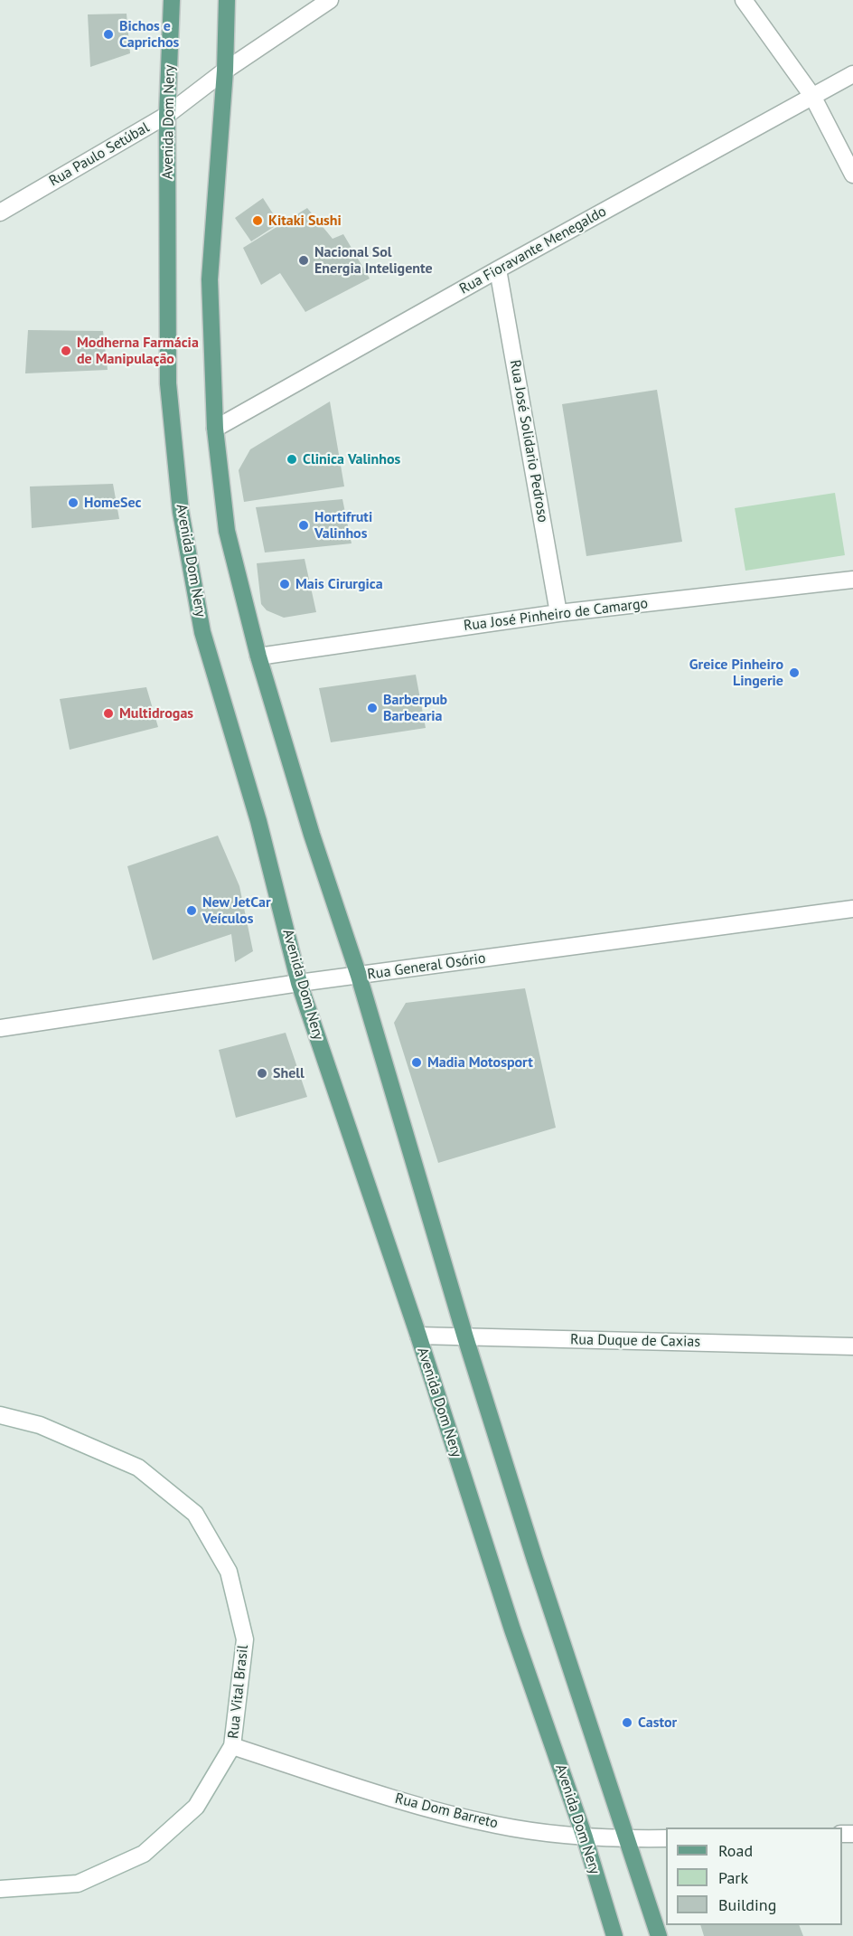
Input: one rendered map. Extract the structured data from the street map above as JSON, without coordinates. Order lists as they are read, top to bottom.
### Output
{
  "streets": {
    "main road": ["Avenida Dom Nery"],
    "street": [
      "Rua Paulo Setúbal",
      "Rua Fioravante Menegaldo",
      "Rua José Solidario Pedroso",
      "Rua José Pinheiro de Camargo",
      "Rua General Osório",
      "Rua Duque de Caxias",
      "Rua Vital Brasil",
      "Rua Dom Barreto"
    ]
  },
  "crossings": [
    ["Avenida Dom Nery", "Rua Paulo Setúbal"],
    ["Avenida Dom Nery", "Rua General Osório"],
    ["Avenida Dom Nery", "Rua Duque de Caxias"],
    ["Avenida Dom Nery", "Rua Dom Barreto"],
    ["Rua Fioravante Menegaldo", "Rua José Solidario Pedroso"],
    ["Rua José Solidario Pedroso", "Rua José Pinheiro de Camargo"],
    ["Rua Vital Brasil", "Rua Dom Barreto"]
  ],
  "places": [
    "Bichos e Caprichos",
    "Kitaki Sushi",
    "Nacional Sol Energia Inteligente",
    "Modherna Farmácia de Manipulação",
    "Clinica Valinhos",
    "HomeSec",
    "Hortifruti Valinhos",
    "Mais Cirurgica",
    "Greice Pinheiro Lingerie",
    "Barberpub Barbearia",
    "Multidrogas",
    "New JetCar Veículos",
    "Madia Motosport",
    "Shell",
    "Castor"
  ],
  "legend": ["Road", "Park", "Building"]
}
